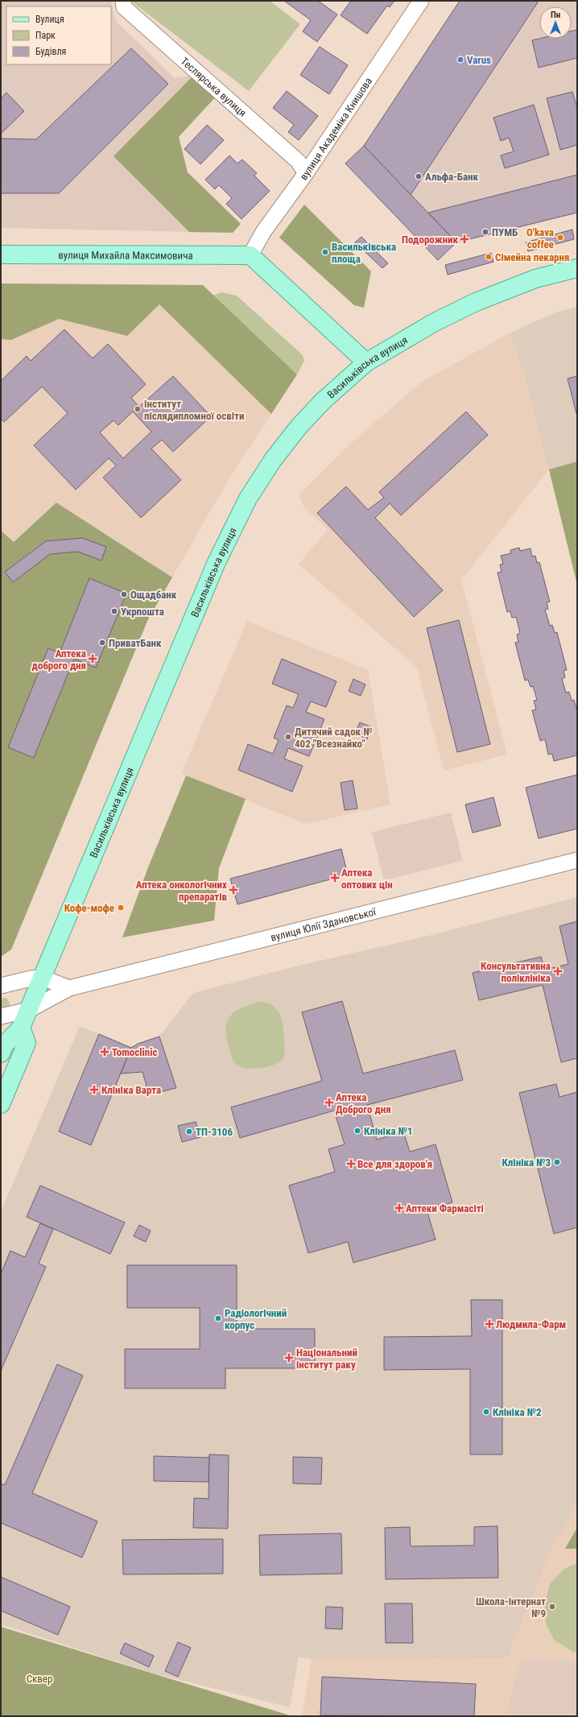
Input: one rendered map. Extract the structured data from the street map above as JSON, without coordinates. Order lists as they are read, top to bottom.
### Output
{
  "streets": {
    "main road": ["вулиця Михайла Максимовича", "Васильківська вулиця"],
    "street": ["Теслярська вулиця", "вулиця Академіка Книшова", "вулиця Юлії Здановської"]
  },
  "crossings": [
    ["Теслярська вулиця", "вулиця Академіка Книшова"],
    ["вулиця Академіка Книшова", "вулиця Михайла Максимовича"],
    ["Васильківська вулиця", "вулиця Юлії Здановської"]
  ],
  "parks": ["Сквер"],
  "places": {
    "other": [
      "Varus",
      "Альфа-Банк",
      "ПУМБ",
      "O'kava coffee",
      "Васильківська площа",
      "Сімейна пекарня",
      "Інститут післядипломної освіти",
      "Ощадбанк",
      "Укрпошта",
      "ПриватБанк",
      "Дитячий садок № 402 \"Всезнайко\"",
      "Кофе-мофе",
      "Клініка №1",
      "ТП-3106",
      "Клініка №3",
      "Радіологічний корпус",
      "Клініка №2",
      "Школа-інтернат №9"
    ],
    "health": [
      "Подорожник",
      "Аптека доброго дня",
      "Аптека оптових цін",
      "Аптека онкологічних препаратів",
      "Консультативна поліклініка",
      "Tomoclinic",
      "Клініка Варта",
      "Аптека Доброго дня",
      "Все для здоров'я",
      "Аптеки Фармасіті",
      "Людмила-Фарм",
      "Національний інститут раку"
    ]
  },
  "legend": ["Вулиця", "Парк", "Будівля"],
  "north": "top"
}
